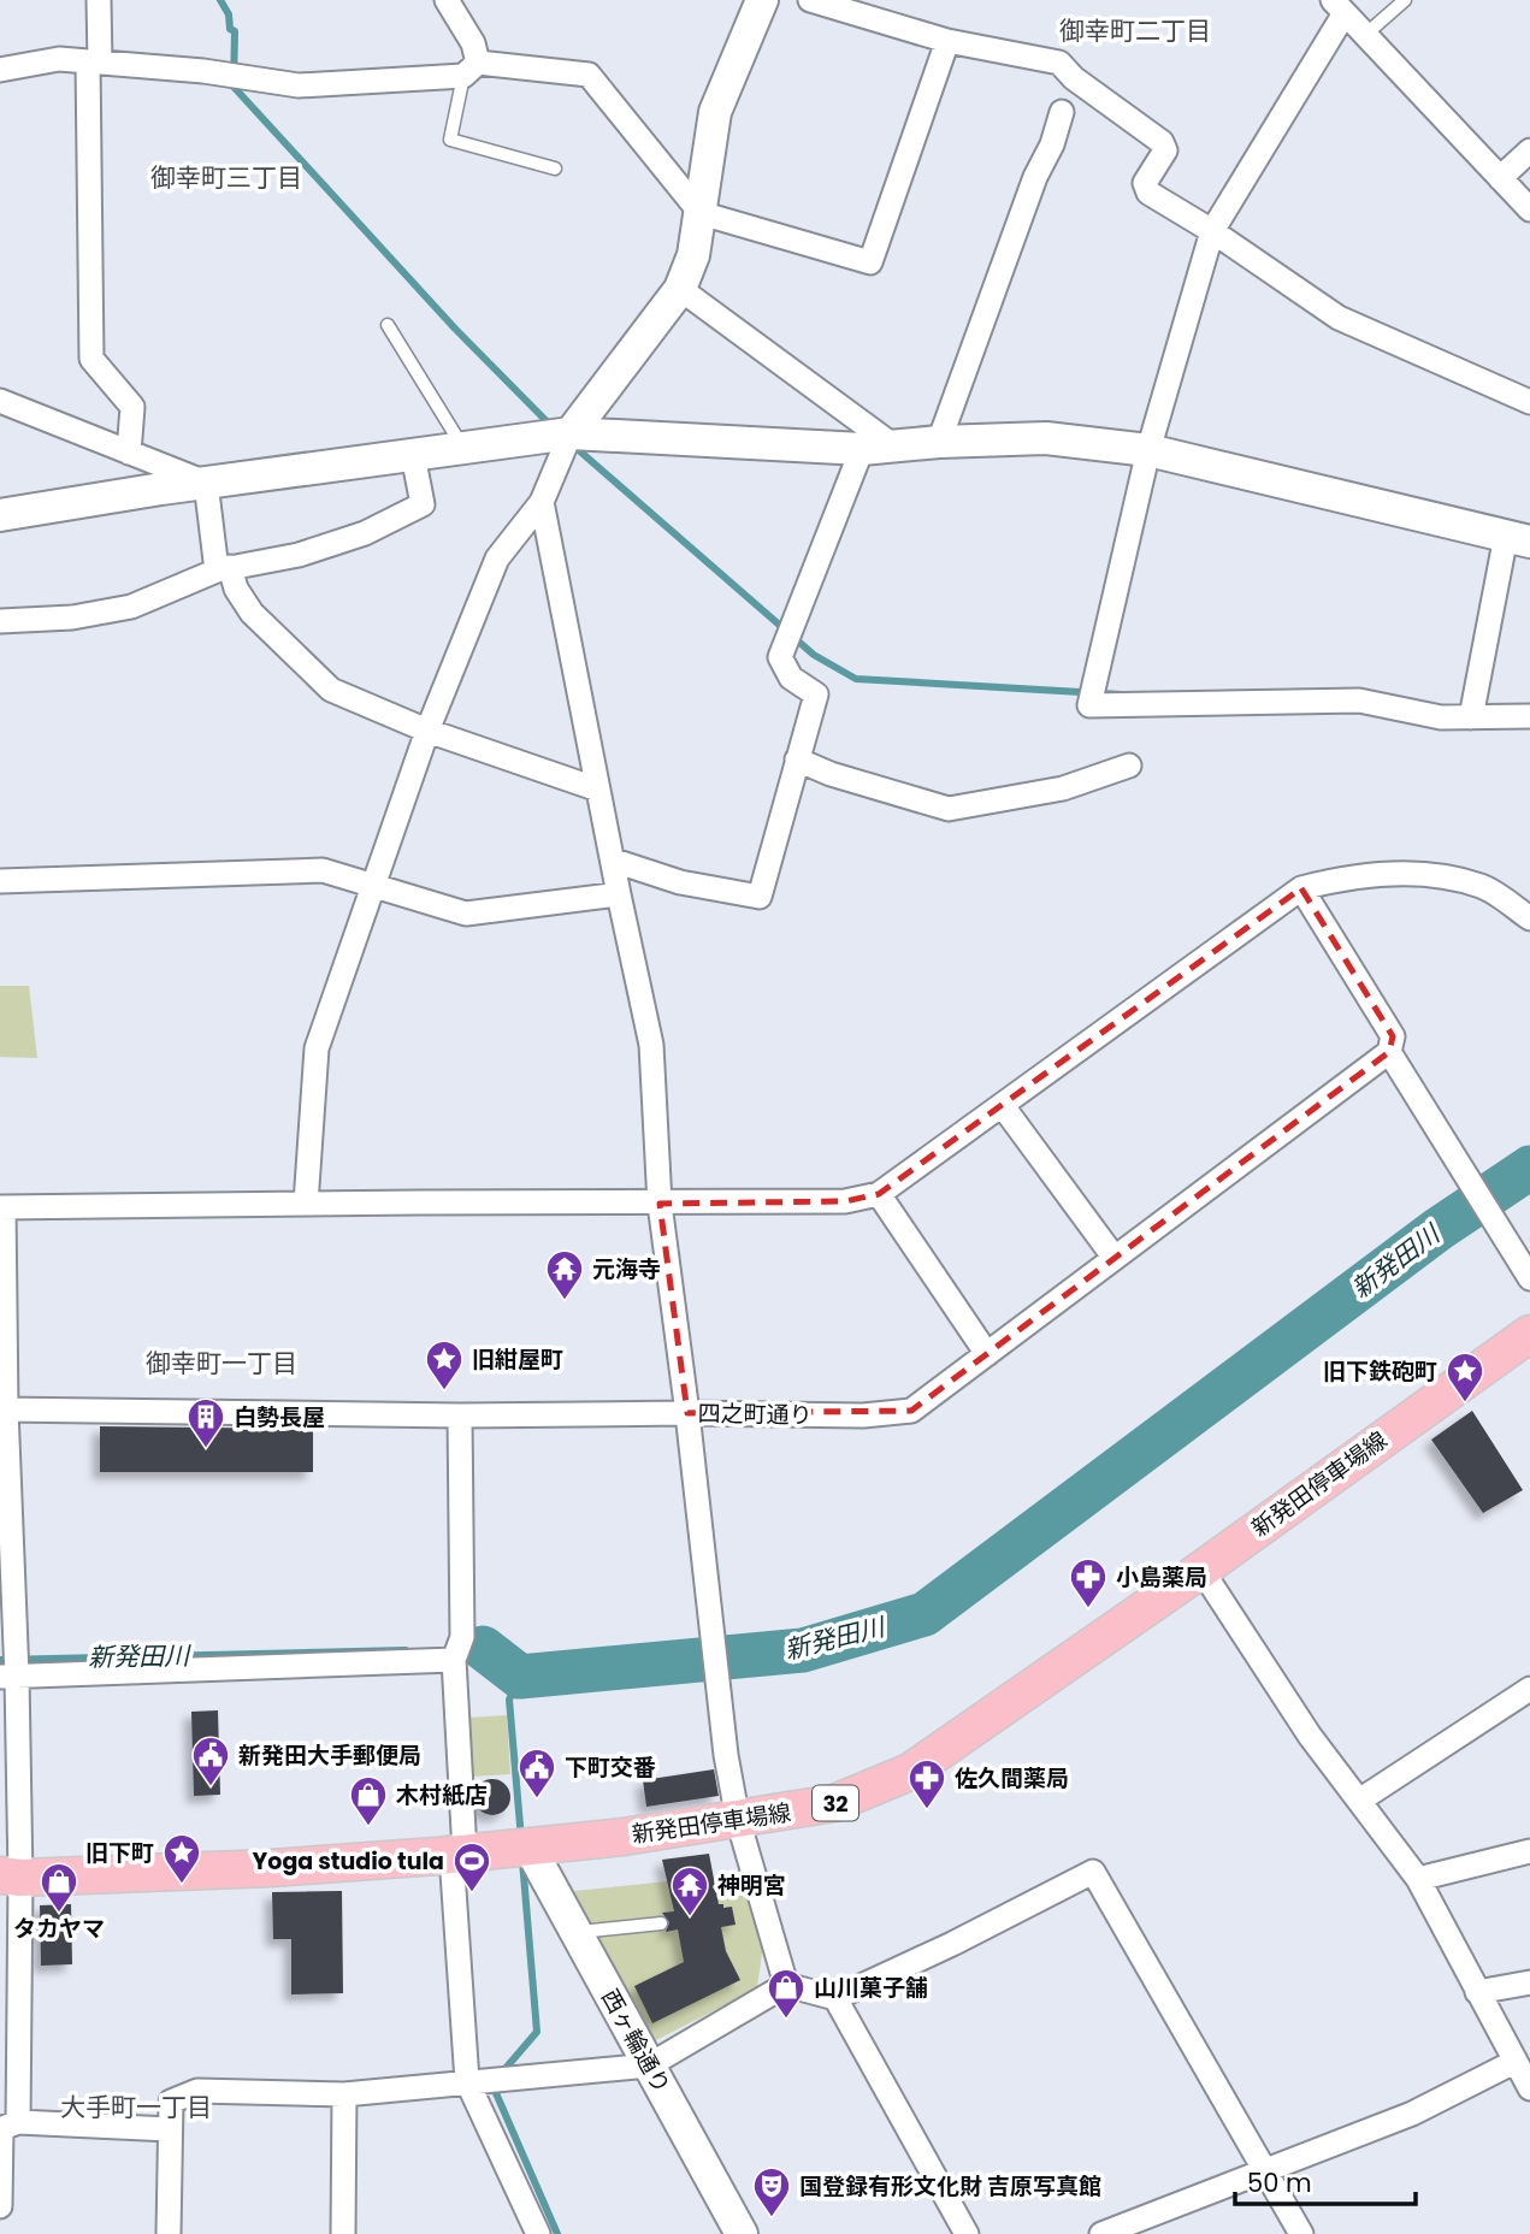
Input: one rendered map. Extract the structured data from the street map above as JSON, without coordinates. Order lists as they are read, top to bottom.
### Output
{
  "streets": {
    "main road": ["新発田停車場線", "32"],
    "street": ["四之町通り", "西ヶ輪通り"]
  },
  "crossings": [
    ["新発田停車場線", "西ヶ輪通り"]
  ],
  "districts": [
    "御幸町二丁目",
    "御幸町三丁目",
    "御幸町一丁目",
    "大手町一丁目"
  ],
  "water": ["新発田川"],
  "places": {
    "temple": ["元海寺", "神明宮"],
    "place": ["旧紺屋町", "旧下鉄砲町", "旧下町"],
    "building": ["白勢長屋"],
    "pharmacy": ["小島薬局", "佐久間薬局"],
    "public building": ["新発田大手郵便局", "下町交番"],
    "shop": ["木村紙店", "タカヤマ", "山川菓子舗"],
    "sports": ["Yoga studio tula"],
    "theatre": ["国登録有形文化財 吉原写真館"]
  },
  "scale_bar": "50 m"
}
